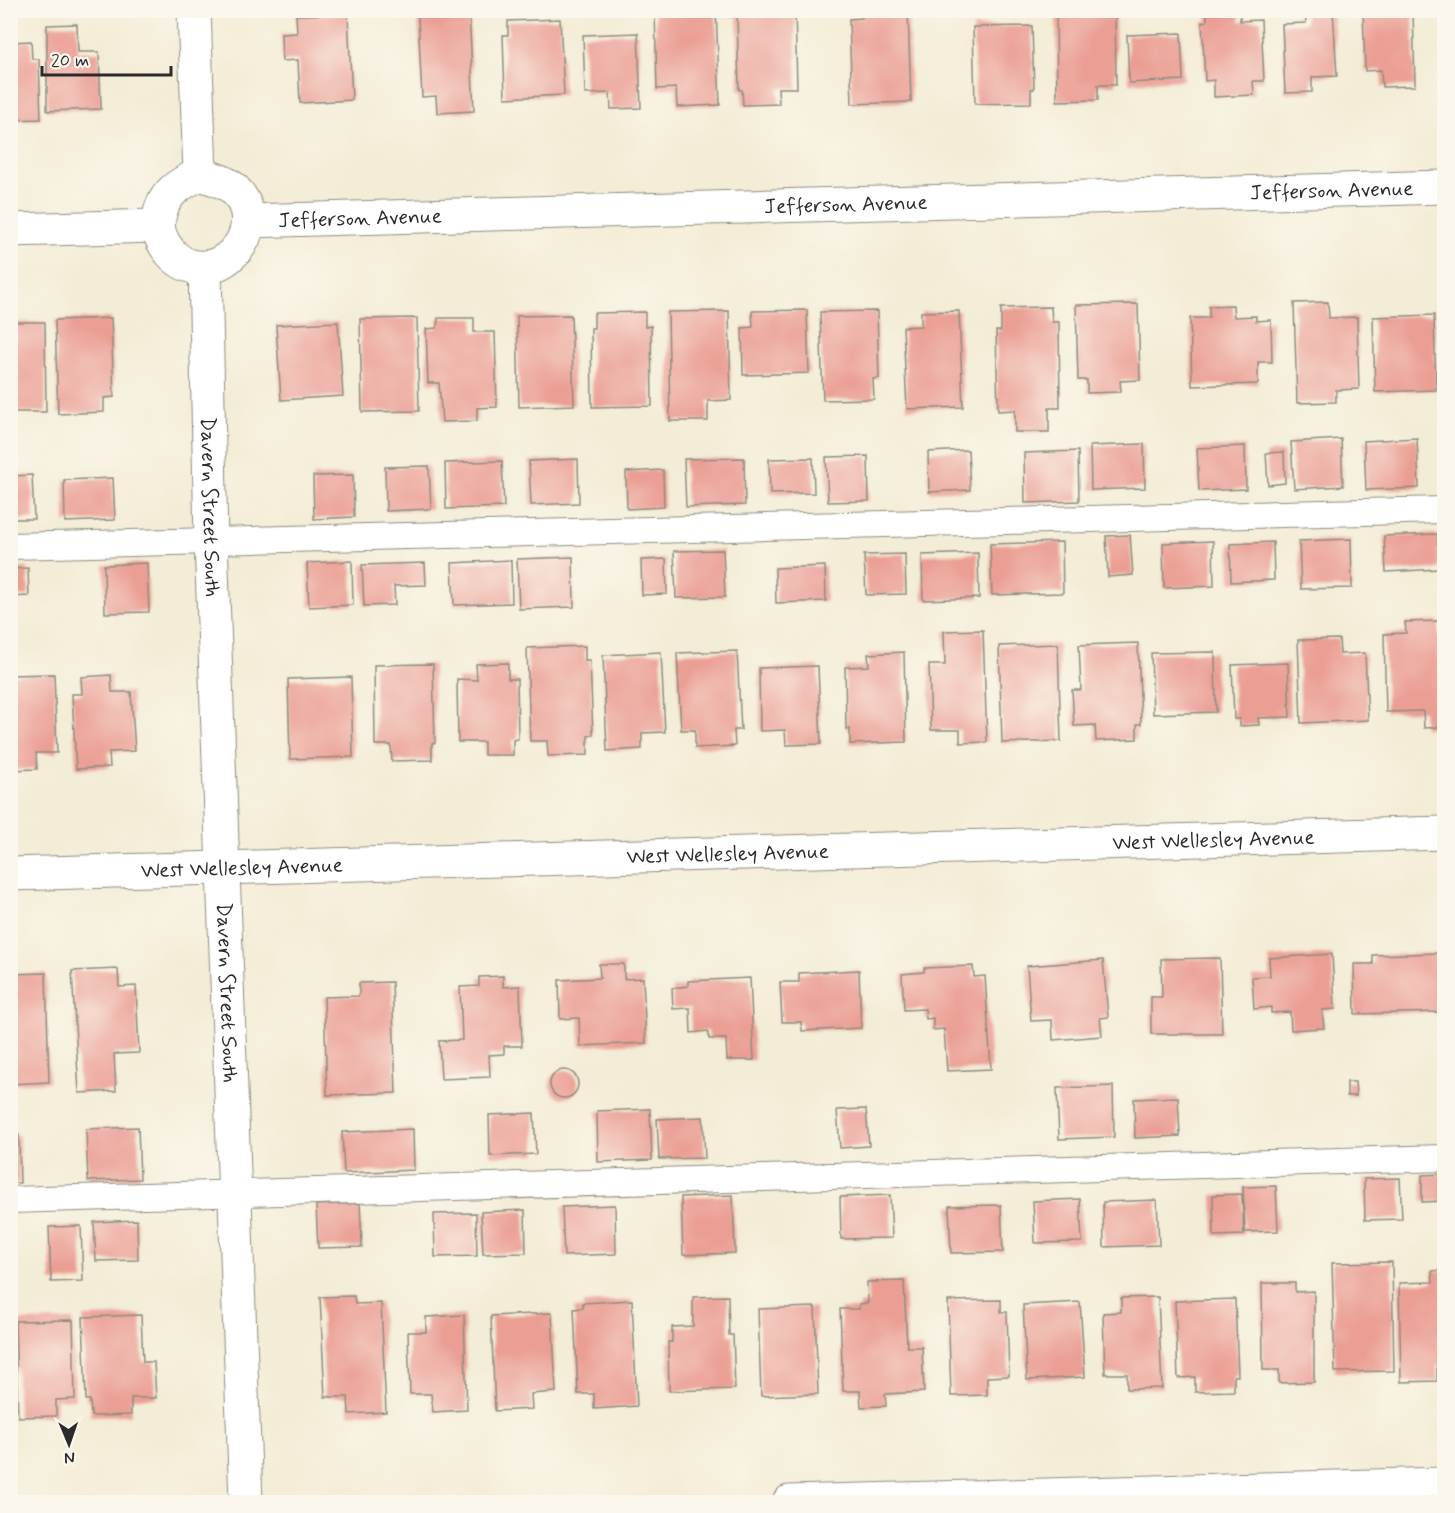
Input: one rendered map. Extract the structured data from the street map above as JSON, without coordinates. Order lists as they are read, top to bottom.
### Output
{
  "streets": {
    "street": ["Jefferson Avenue", "Davern Street South", "West Wellesley Avenue"]
  },
  "crossings": [
    ["Jefferson Avenue", "Davern Street South"],
    ["Davern Street South", "West Wellesley Avenue"]
  ],
  "scale_bar": "20 m",
  "north": "bottom"
}
